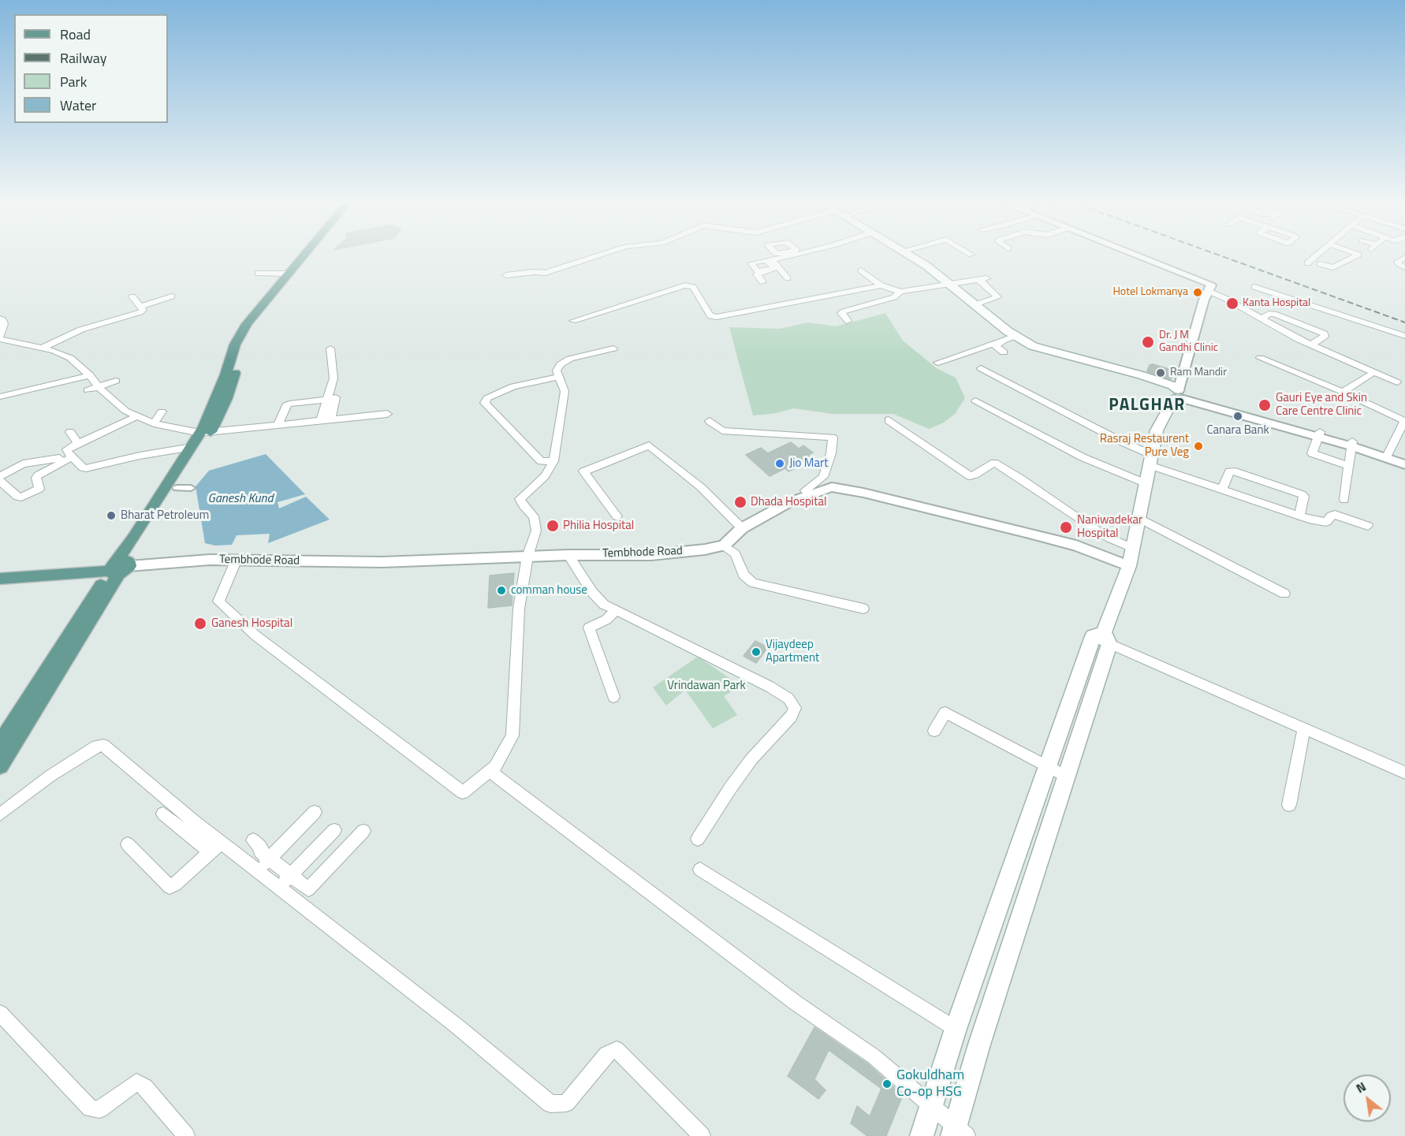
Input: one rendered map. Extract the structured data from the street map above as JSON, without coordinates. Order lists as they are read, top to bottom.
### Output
{
  "streets": {
    "street": ["Tembhode Road"]
  },
  "districts": ["PALGHAR"],
  "water": ["Ganesh Kund"],
  "parks": ["Vrindawan Park"],
  "places": [
    "Hotel Lokmanya",
    "Kanta Hospital",
    "Dr. J M Gandhi Clinic",
    "Ram Mandir",
    "Gauri Eye and Skin Care Centre Clinic",
    "Canara Bank",
    "Rasraj Restaurent Pure Veg",
    "Jio Mart",
    "Dhada Hospital",
    "Bharat Petroleum",
    "Philia Hospital",
    "Naniwadekar Hospital",
    "comman house",
    "Ganesh Hospital",
    "Vijaydeep Apartment",
    "Gokuldham Co-op HSG"
  ],
  "legend": [
    "Road",
    "Railway",
    "Park",
    "Water"
  ],
  "north": "top left"
}
